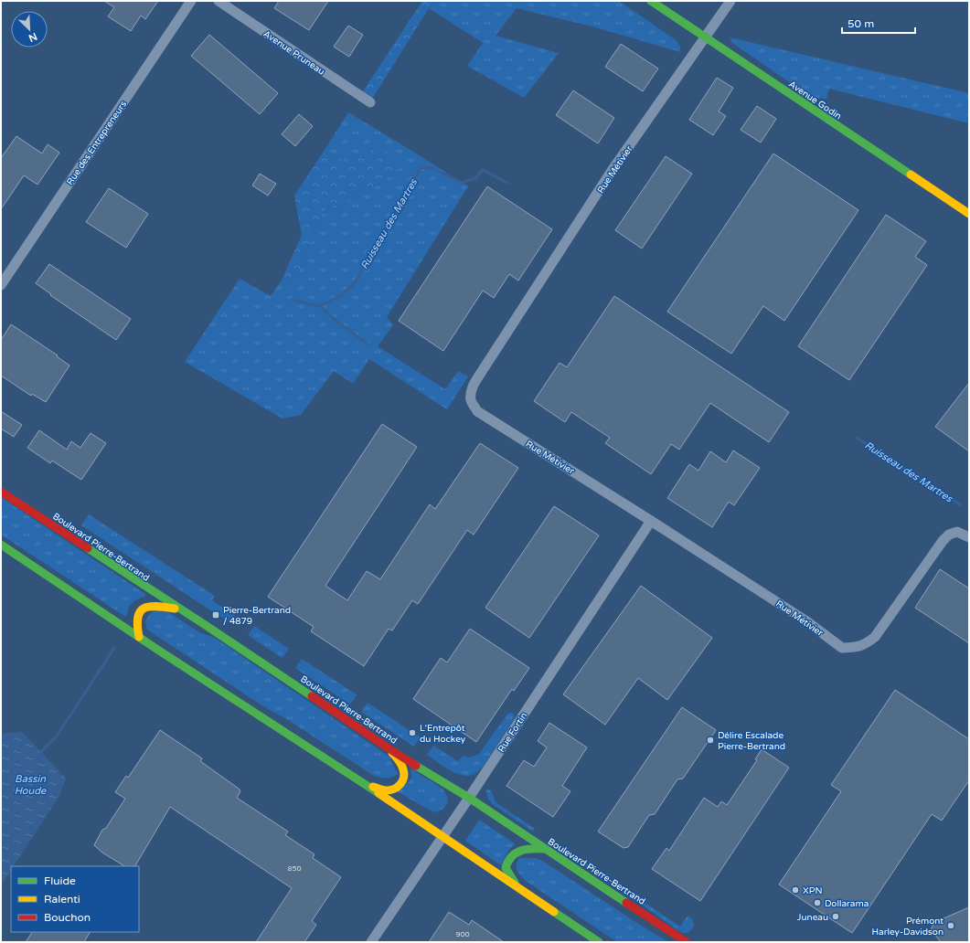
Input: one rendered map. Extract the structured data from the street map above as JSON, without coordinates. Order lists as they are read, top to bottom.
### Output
{
  "streets": {
    "main road": ["Avenue Godin", "Boulevard Pierre-Bertrand"],
    "street": [
      "Avenue Pruneau",
      "Rue des Entrepreneurs",
      "Rue Métivier",
      "Rue Fortin"
    ]
  },
  "crossings": [
    ["Avenue Godin", "Rue Métivier"],
    ["Rue Métivier", "Rue Fortin"],
    ["Boulevard Pierre-Bertrand", "Rue Fortin"]
  ],
  "water": ["Ruisseau des Martres", "Bassin Houde"],
  "places": {
    "transit": ["Pierre-Bertrand / 4879"],
    "other": [
      "L'Entrepôt du Hockey",
      "Délire Escalade Pierre-Bertrand",
      "XPN",
      "Dollarama",
      "Juneau",
      "Prémont Harley-Davidson"
    ]
  },
  "house_numbers": ["850", "900"],
  "legend": ["Fluide", "Ralenti", "Bouchon"],
  "scale_bar": "50 m",
  "north": "bottom right"
}
